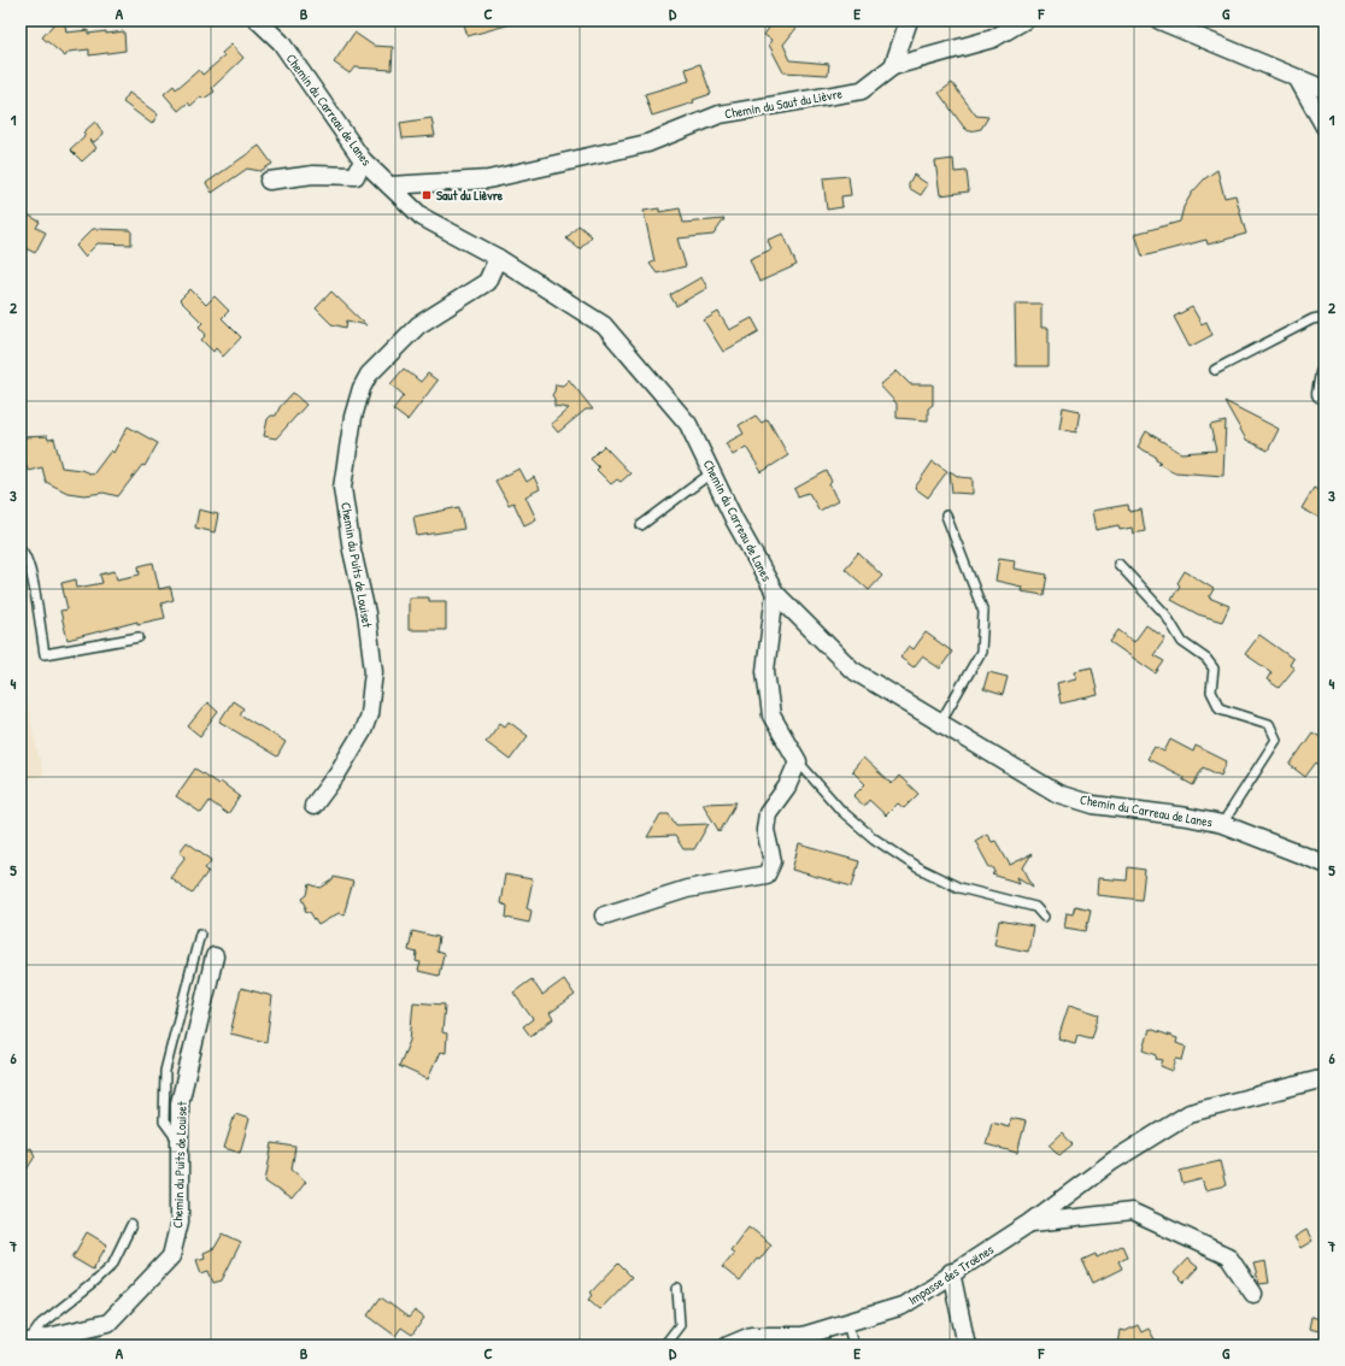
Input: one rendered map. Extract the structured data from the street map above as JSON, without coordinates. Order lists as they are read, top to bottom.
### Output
{
  "streets": {
    "street": [
      "Chemin du Saut du Lièvre",
      "Chemin du Carreau de Lanes",
      "Chemin du Puits de Louiset",
      "Impasse des Troënes"
    ]
  },
  "crossings": [
    ["Chemin du Saut du Lièvre", "Chemin du Carreau de Lanes"],
    ["Chemin du Carreau de Lanes", "Chemin du Puits de Louiset"]
  ],
  "places": {
    "transit": ["Saut du Lièvre"]
  },
  "grid": {
    "columns": [
      "A",
      "B",
      "C",
      "D",
      "E",
      "F",
      "G"
    ],
    "rows": [
      "1",
      "2",
      "3",
      "4",
      "5",
      "6",
      "7"
    ]
  }
}
